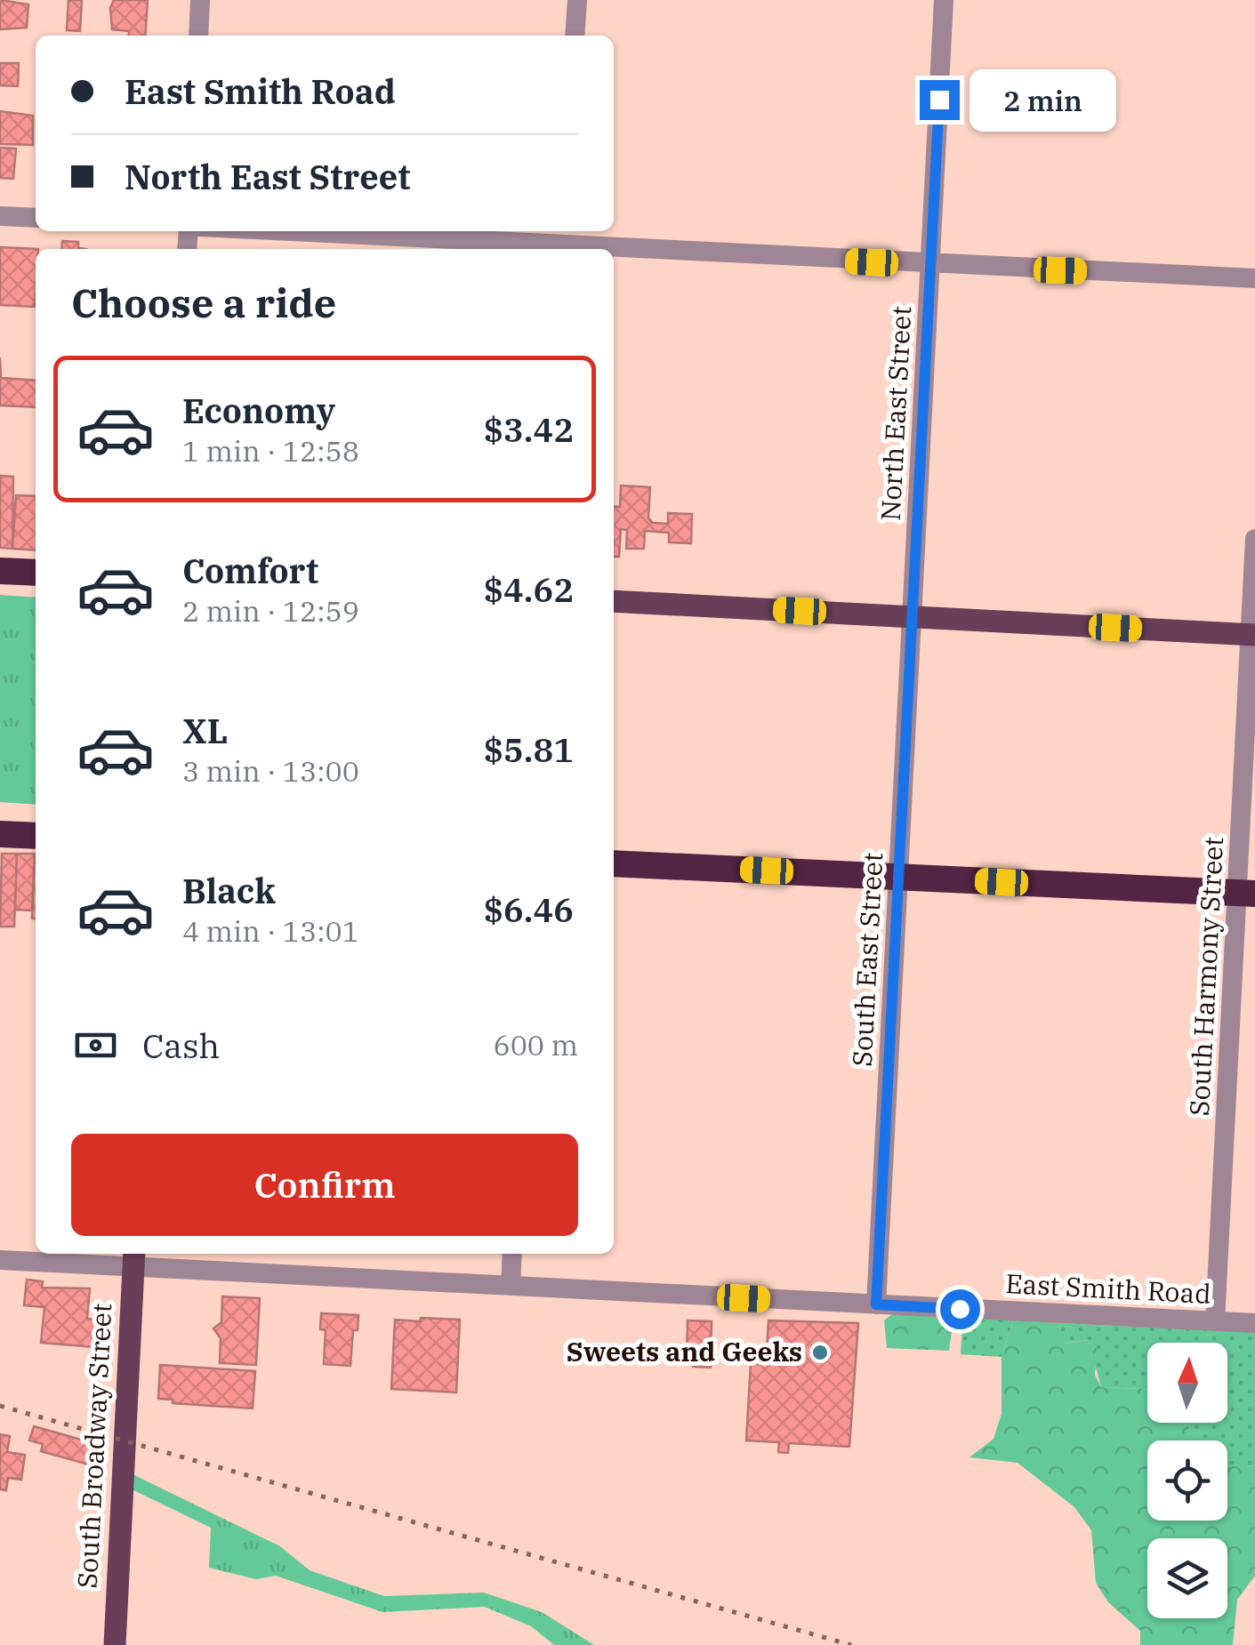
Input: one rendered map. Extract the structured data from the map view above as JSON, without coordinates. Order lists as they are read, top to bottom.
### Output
{
  "streets": {
    "main road": ["South Broadway Street"],
    "street": [
      "North East Street",
      "South East Street",
      "South Harmony Street",
      "East Smith Road"
    ]
  },
  "crossings": [
    ["North East Street", "South East Street"],
    ["South East Street", "East Smith Road"],
    ["South Harmony Street", "East Smith Road"],
    ["East Smith Road", "South Broadway Street"]
  ],
  "places": ["Sweets and Geeks"],
  "north": "top",
  "page": {
    "banner": ["East Smith Road", "North East Street"],
    "bubble": "2 min",
    "heading": "Choose a ride",
    "list": [
      {
        "name": "Economy",
        "note": "1 min · 12:58",
        "value": "$3.42"
      },
      {
        "name": "Comfort",
        "note": "2 min · 12:59",
        "value": "$4.62"
      },
      {
        "name": "XL",
        "note": "3 min · 13:00",
        "value": "$5.81"
      },
      {
        "name": "Black",
        "note": "4 min · 13:01",
        "value": "$6.46"
      }
    ],
    "pay": ["Cash", "600 m"],
    "buttons": "Confirm"
  }
}
